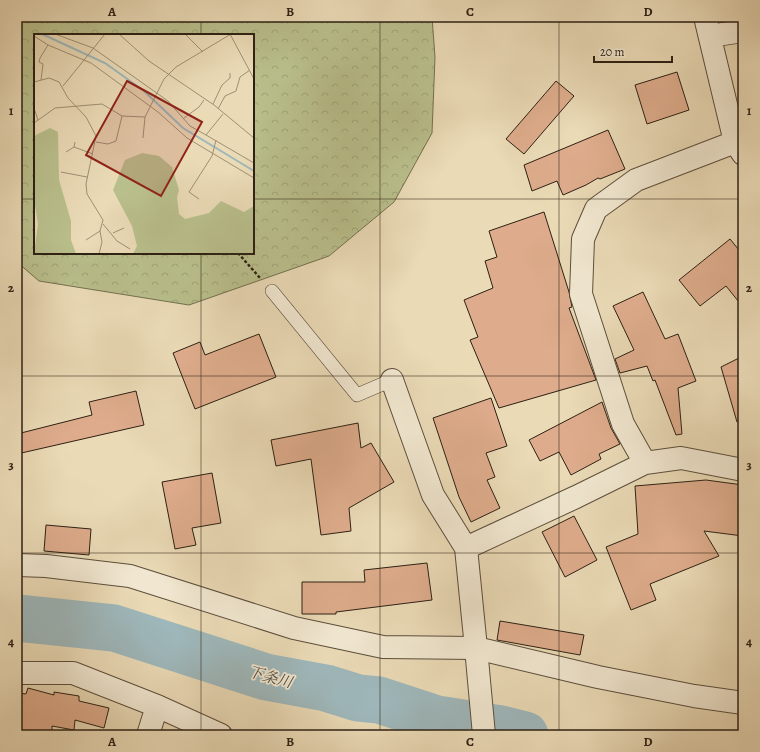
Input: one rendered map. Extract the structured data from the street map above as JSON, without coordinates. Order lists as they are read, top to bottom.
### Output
{
  "water": ["下条川"],
  "scale_bar": "20 m",
  "grid": {
    "columns": [
      "A",
      "B",
      "C",
      "D"
    ],
    "rows": [
      "1",
      "2",
      "3",
      "4"
    ]
  }
}
